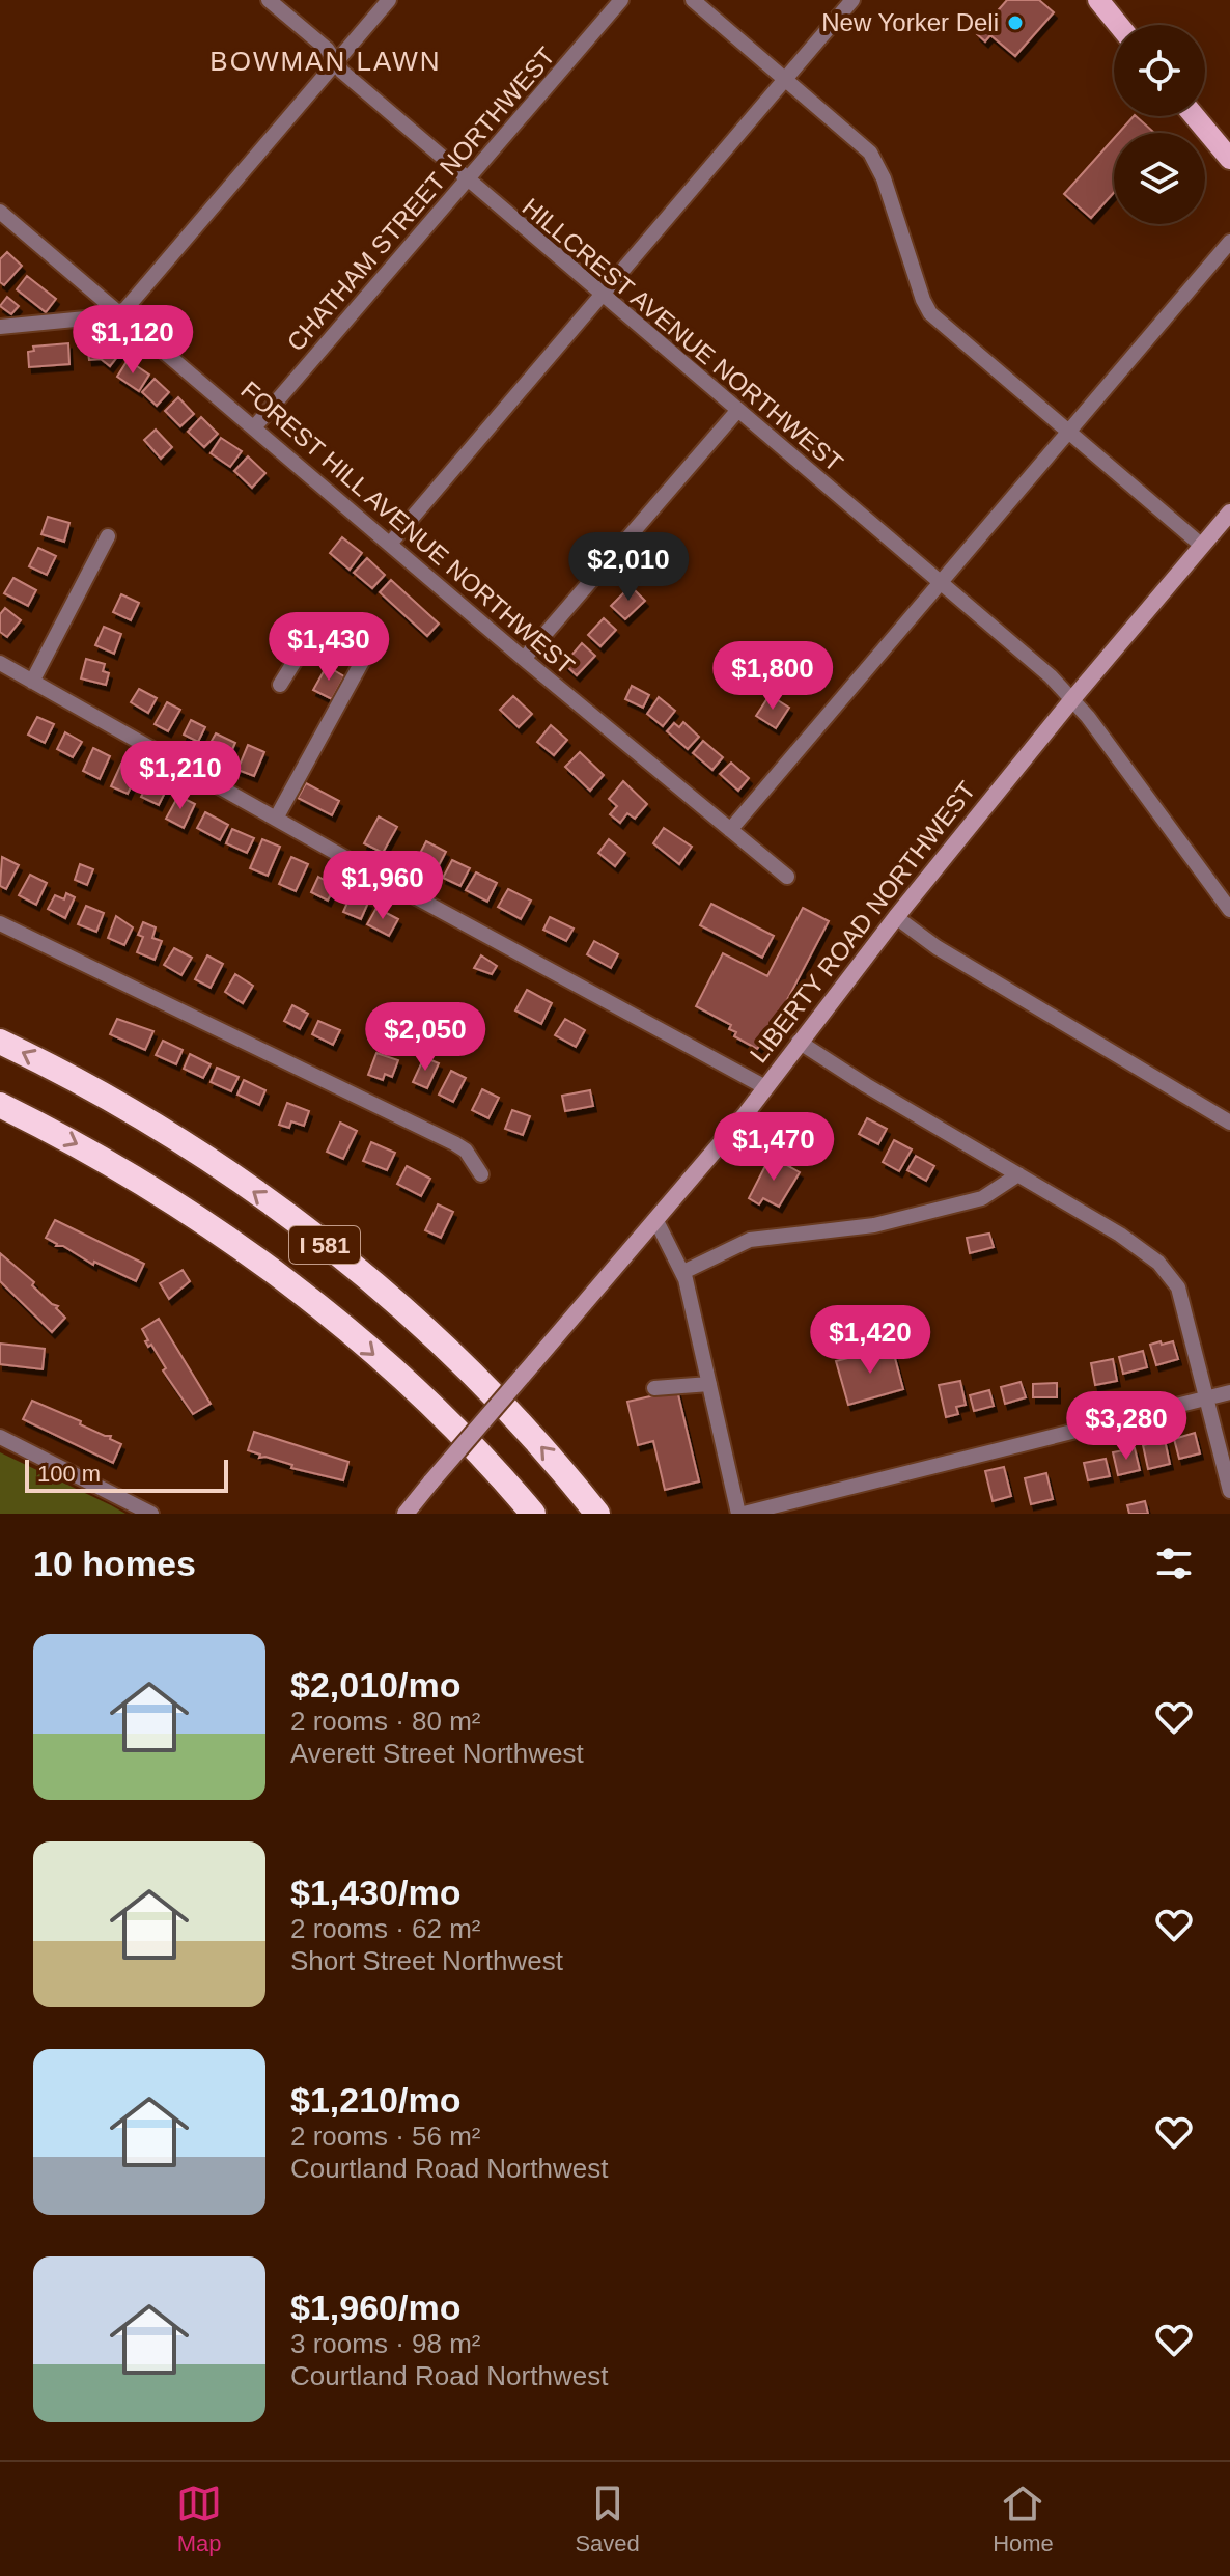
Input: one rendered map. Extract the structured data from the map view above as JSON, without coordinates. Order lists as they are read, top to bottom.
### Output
{
  "streets": {
    "highway": ["I 581"],
    "street": [
      "CHATHAM STREET NORTHWEST",
      "HILLCREST AVENUE NORTHWEST",
      "FOREST HILL AVENUE NORTHWEST",
      "LIBERTY ROAD NORTHWEST"
    ]
  },
  "crossings": [
    ["CHATHAM STREET NORTHWEST", "HILLCREST AVENUE NORTHWEST"],
    ["CHATHAM STREET NORTHWEST", "FOREST HILL AVENUE NORTHWEST"],
    ["HILLCREST AVENUE NORTHWEST", "LIBERTY ROAD NORTHWEST"]
  ],
  "districts": ["BOWMAN LAWN"],
  "places": ["New Yorker Deli"],
  "scale_bar": "100 m",
  "page": {
    "price": [
      "$1,120",
      "$2,010",
      "$1,430",
      "$1,800",
      "$1,210",
      "$1,960",
      "$2,050",
      "$1,470",
      "$1,420",
      "$3,280"
    ],
    "scale": "100 m",
    "heading": "10 homes",
    "list": [
      {
        "name": "$2,010/mo",
        "note": "2 rooms · 80 m² · Averett Street Northwest"
      },
      {
        "name": "$1,430/mo",
        "note": "2 rooms · 62 m² · Short Street Northwest"
      },
      {
        "name": "$1,210/mo",
        "note": "2 rooms · 56 m² · Courtland Road Northwest"
      },
      {
        "name": "$1,960/mo",
        "note": "3 rooms · 98 m² · Courtland Road Northwest"
      }
    ],
    "tabs": ["Map", "Saved", "Home"]
  }
}
